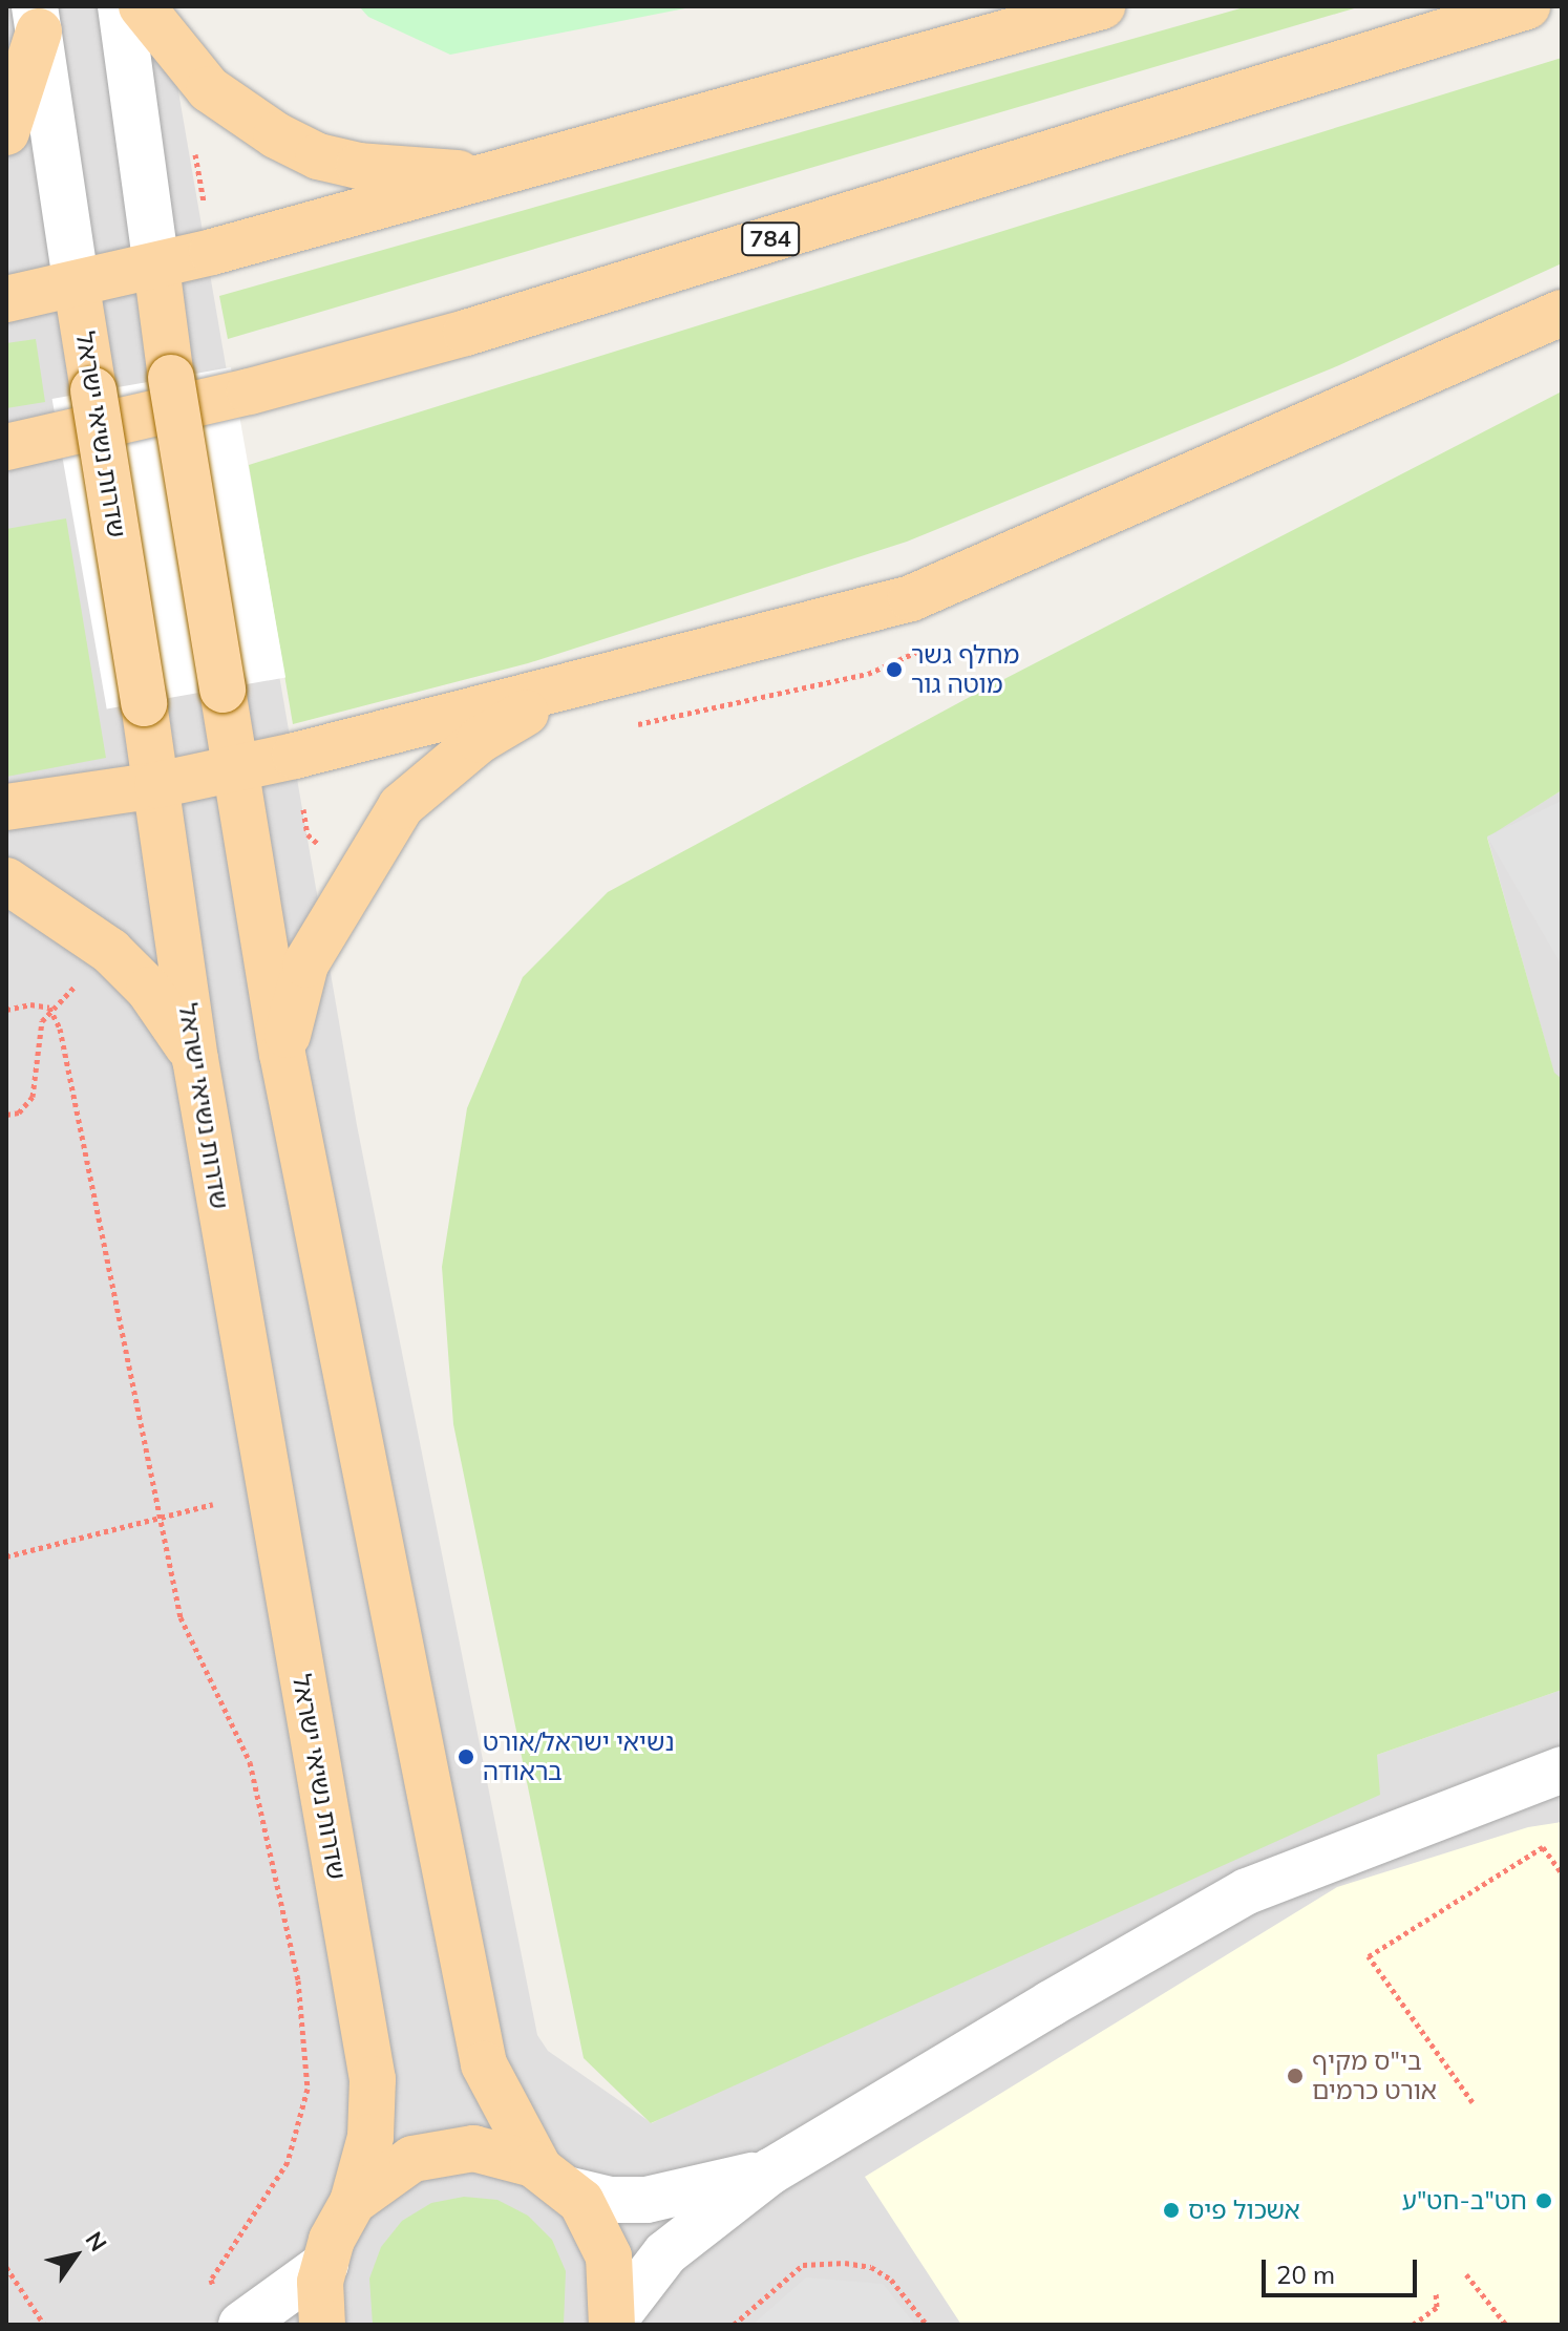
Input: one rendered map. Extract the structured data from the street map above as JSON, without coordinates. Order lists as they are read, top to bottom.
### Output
{
  "streets": {
    "main road": ["784", "שדרות נשיאי ישראל"]
  },
  "places": [
    "מחלף גשר מוטה גור",
    "נשיאי ישראל/אורט בראודה",
    "בי\"ס מקיף אורט כרמים",
    "חט\"ב-חט\"ע",
    "אשכול פיס"
  ],
  "scale_bar": "20 m",
  "north": "top right"
}
